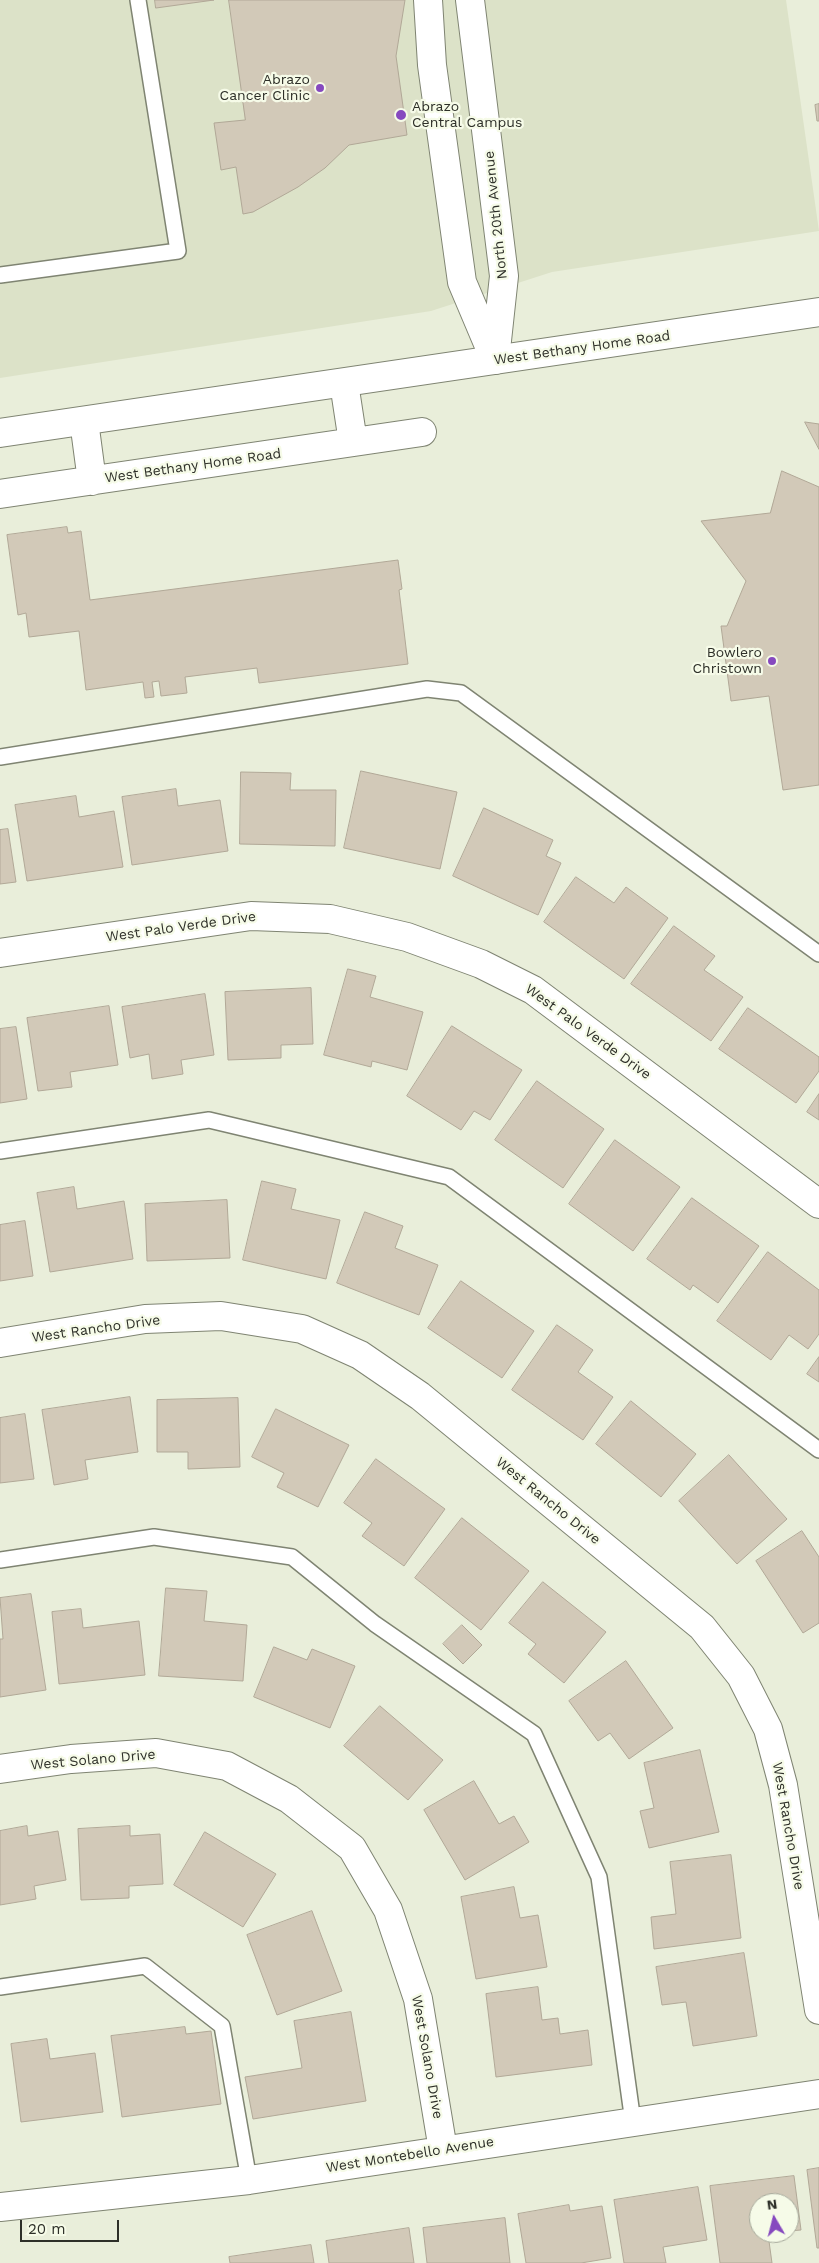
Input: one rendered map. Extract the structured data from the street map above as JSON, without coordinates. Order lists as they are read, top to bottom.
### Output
{
  "streets": {
    "street": [
      "North 20th Avenue",
      "West Bethany Home Road",
      "West Palo Verde Drive",
      "West Rancho Drive",
      "West Solano Drive",
      "West Montebello Avenue"
    ]
  },
  "crossings": [
    ["North 20th Avenue", "West Bethany Home Road"],
    ["West Solano Drive", "West Montebello Avenue"]
  ],
  "places": ["Abrazo Cancer Clinic", "Abrazo Central Campus", "Bowlero Christown"],
  "scale_bar": "20 m",
  "north": "top"
}
